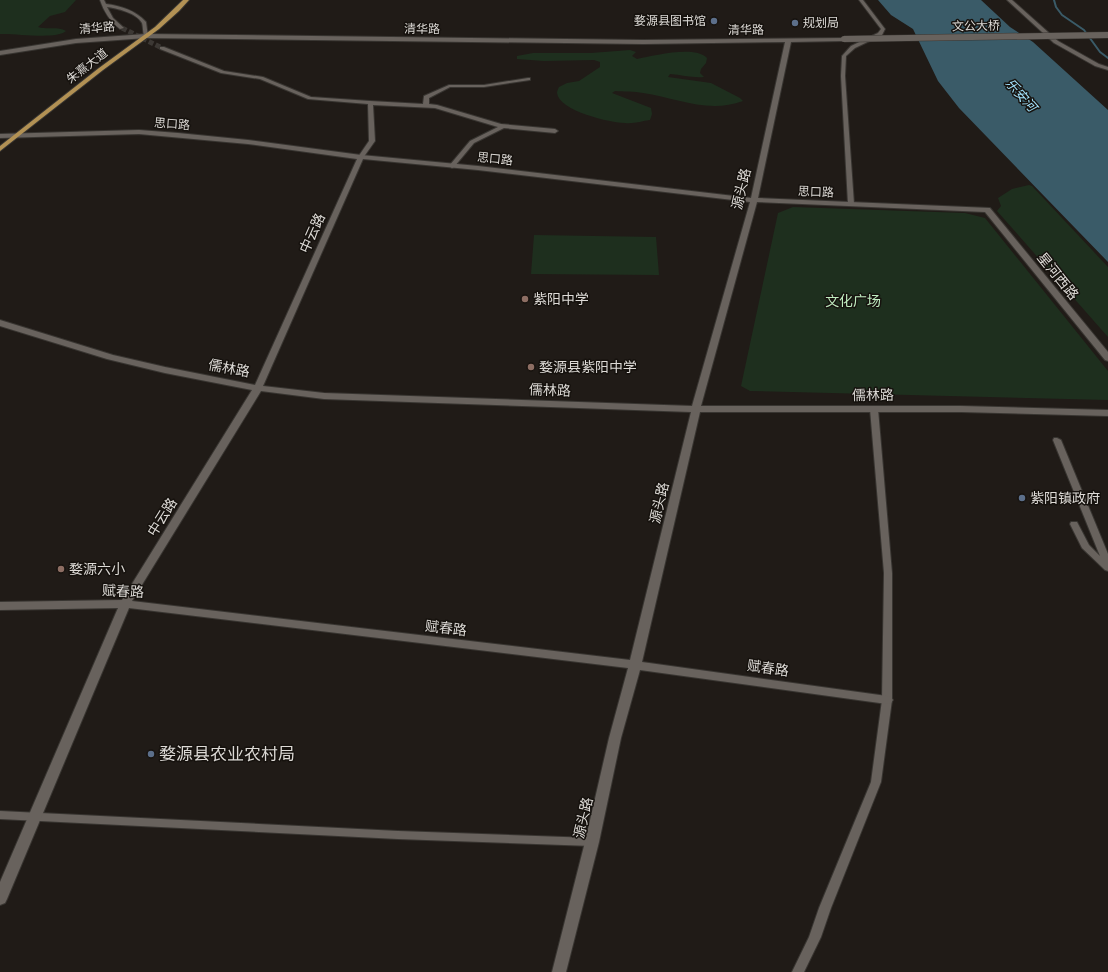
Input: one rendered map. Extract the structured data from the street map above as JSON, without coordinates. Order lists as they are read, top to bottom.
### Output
{
  "streets": {
    "main road": [
      "文公大桥",
      "清华路",
      "朱熹大道",
      "思口路",
      "源头路",
      "中云路",
      "星河西路",
      "儒林路",
      "赋春路"
    ]
  },
  "crossings": [
    ["文公大桥", "清华路"],
    ["清华路", "朱熹大道"],
    ["清华路", "源头路"],
    ["朱熹大道", "思口路"],
    ["思口路", "源头路"],
    ["思口路", "中云路"],
    ["思口路", "星河西路"],
    ["源头路", "儒林路"],
    ["源头路", "赋春路"],
    ["中云路", "儒林路"],
    ["中云路", "赋春路"]
  ],
  "water": ["乐安河"],
  "parks": ["文化广场"],
  "places": [
    "婺源县图书馆",
    "规划局",
    "紫阳中学",
    "婺源县紫阳中学",
    "紫阳镇政府",
    "婺源六小",
    "婺源县农业农村局"
  ]
}
